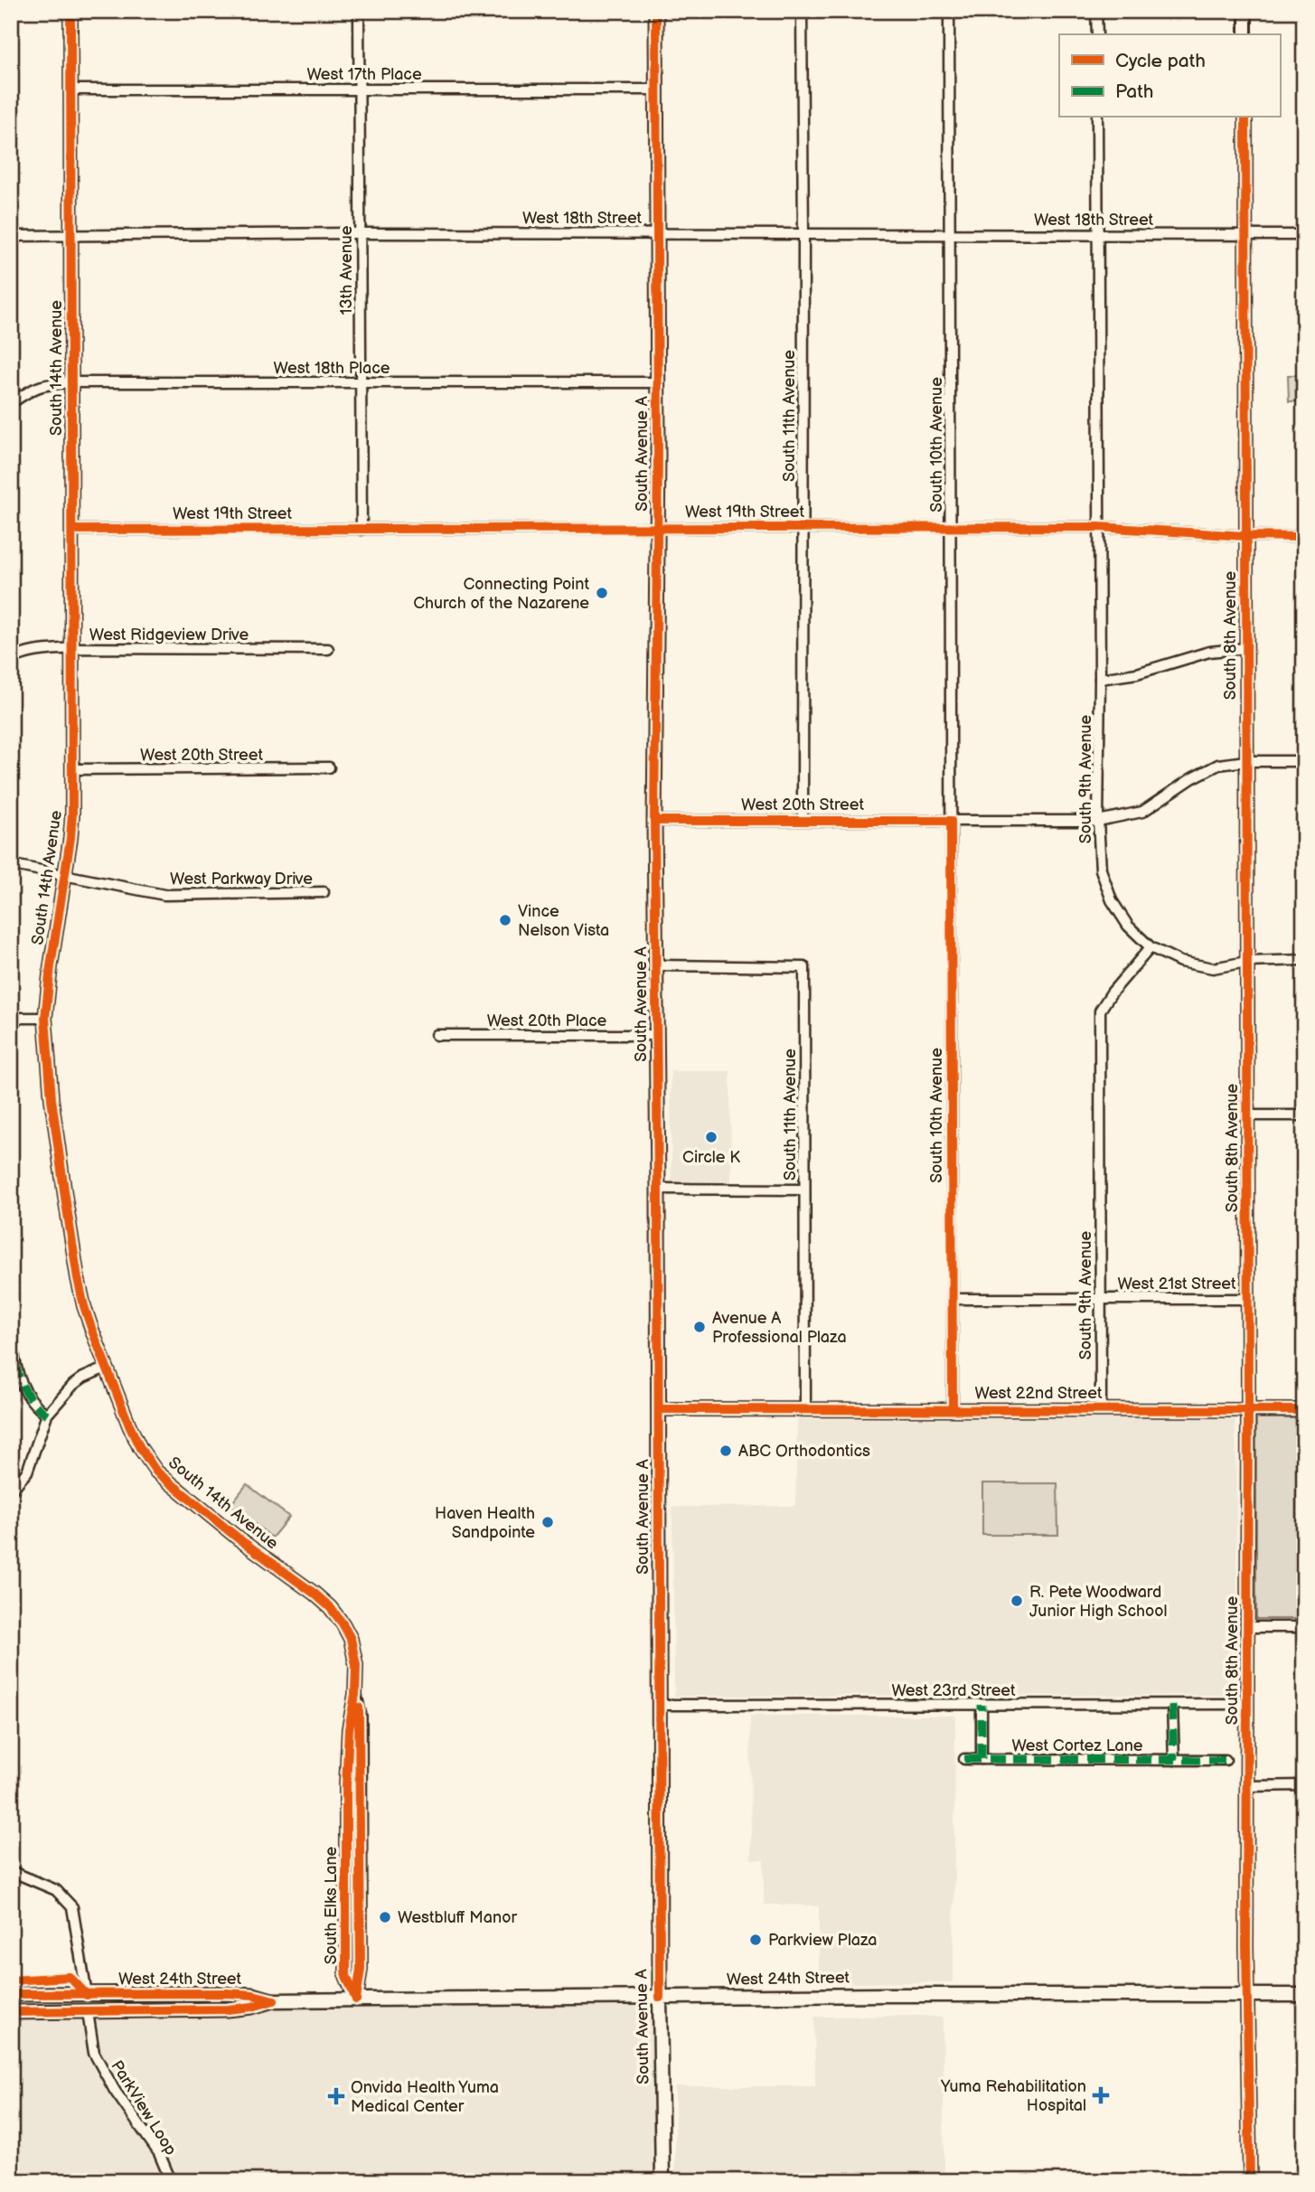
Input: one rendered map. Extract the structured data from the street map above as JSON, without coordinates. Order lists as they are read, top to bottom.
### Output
{
  "streets": {
    "main road": ["South Avenue A", "West 24th Street"],
    "street": [
      "West 17th Place",
      "West 18th Street",
      "13th Avenue",
      "South 14th Avenue",
      "West 18th Place",
      "South 11th Avenue",
      "South 10th Avenue",
      "West 19th Street",
      "West Ridgeview Drive",
      "South 8th Avenue",
      "West 20th Street",
      "South 9th Avenue",
      "West Parkway Drive",
      "West 20th Place",
      "West 21st Street",
      "West 22nd Street",
      "West 23rd Street",
      "West Cortez Lane",
      "South Elks Lane",
      "ParkView Loop"
    ]
  },
  "crossings": [
    ["West 17th Place", "13th Avenue"],
    ["West 17th Place", "South 14th Avenue"],
    ["West 17th Place", "South Avenue A"],
    ["West 18th Street", "13th Avenue"],
    ["West 18th Street", "South 14th Avenue"],
    ["West 18th Street", "South 11th Avenue"],
    ["West 18th Street", "South 10th Avenue"],
    ["West 18th Street", "South Avenue A"],
    ["West 18th Street", "South 8th Avenue"],
    ["West 18th Street", "South 9th Avenue"],
    ["13th Avenue", "West 18th Place"],
    ["13th Avenue", "West 19th Street"],
    ["South 14th Avenue", "West 18th Place"],
    ["South 14th Avenue", "West 19th Street"],
    ["South 14th Avenue", "West Ridgeview Drive"],
    ["South 14th Avenue", "West 20th Street"],
    ["South 14th Avenue", "West Parkway Drive"],
    ["South 14th Avenue", "South Elks Lane"],
    ["West 18th Place", "South Avenue A"],
    ["South 11th Avenue", "South Avenue A"],
    ["South 11th Avenue", "West 19th Street"],
    ["South 11th Avenue", "West 20th Street"],
    ["South 11th Avenue", "West 22nd Street"],
    ["South 10th Avenue", "West 19th Street"],
    ["South 10th Avenue", "West 20th Street"],
    ["South 10th Avenue", "West 21st Street"],
    ["South 10th Avenue", "West 22nd Street"],
    ["South Avenue A", "West 19th Street"],
    ["South Avenue A", "West 20th Street"],
    ["South Avenue A", "West 20th Place"],
    ["South Avenue A", "West 22nd Street"],
    ["South Avenue A", "West 23rd Street"],
    ["South Avenue A", "West 24th Street"],
    ["West 19th Street", "South 8th Avenue"],
    ["West 19th Street", "South 9th Avenue"],
    ["South 8th Avenue", "West 20th Street"],
    ["South 8th Avenue", "West 21st Street"],
    ["South 8th Avenue", "West 22nd Street"],
    ["South 8th Avenue", "West 23rd Street"],
    ["South 8th Avenue", "West 24th Street"],
    ["West 20th Street", "South 9th Avenue"],
    ["South 9th Avenue", "West 21st Street"],
    ["South 9th Avenue", "West 22nd Street"],
    ["South Elks Lane", "West 24th Street"],
    ["West 24th Street", "ParkView Loop"]
  ],
  "places": {
    "other": [
      "Connecting Point Church of the Nazarene",
      "Vince Nelson Vista",
      "Circle K",
      "Avenue A Professional Plaza",
      "ABC Orthodontics",
      "Haven Health Sandpointe",
      "R. Pete Woodward Junior High School",
      "Westbluff Manor",
      "Parkview Plaza"
    ],
    "health": ["Yuma Rehabilitation Hospital", "Onvida Health Yuma Medical Center"]
  },
  "legend": ["Cycle path", "Path"]
}
